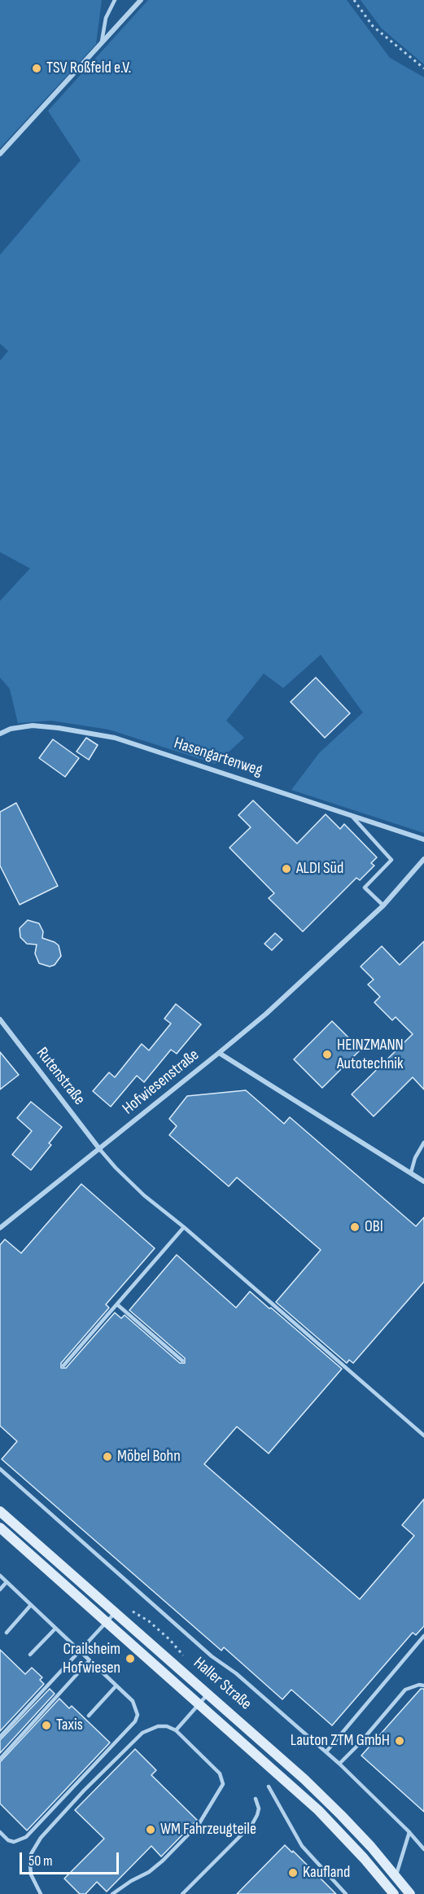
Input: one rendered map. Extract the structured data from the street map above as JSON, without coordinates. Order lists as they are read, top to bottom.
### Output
{
  "streets": {
    "main road": ["Haller Straße"],
    "street": ["Hasengartenweg", "Rutenstraße", "Hofwiesenstraße"]
  },
  "crossings": [
    ["Rutenstraße", "Hofwiesenstraße"]
  ],
  "places": [
    "TSV Roßfeld e.V.",
    "ALDI Süd",
    "HEINZMANN Autotechnik",
    "OBI",
    "Möbel Bohn",
    "Crailsheim Hofwiesen",
    "Taxis",
    "Lauton ZTM GmbH",
    "WM Fahrzeugteile",
    "Kaufland"
  ],
  "scale_bar": "50 m"
}
